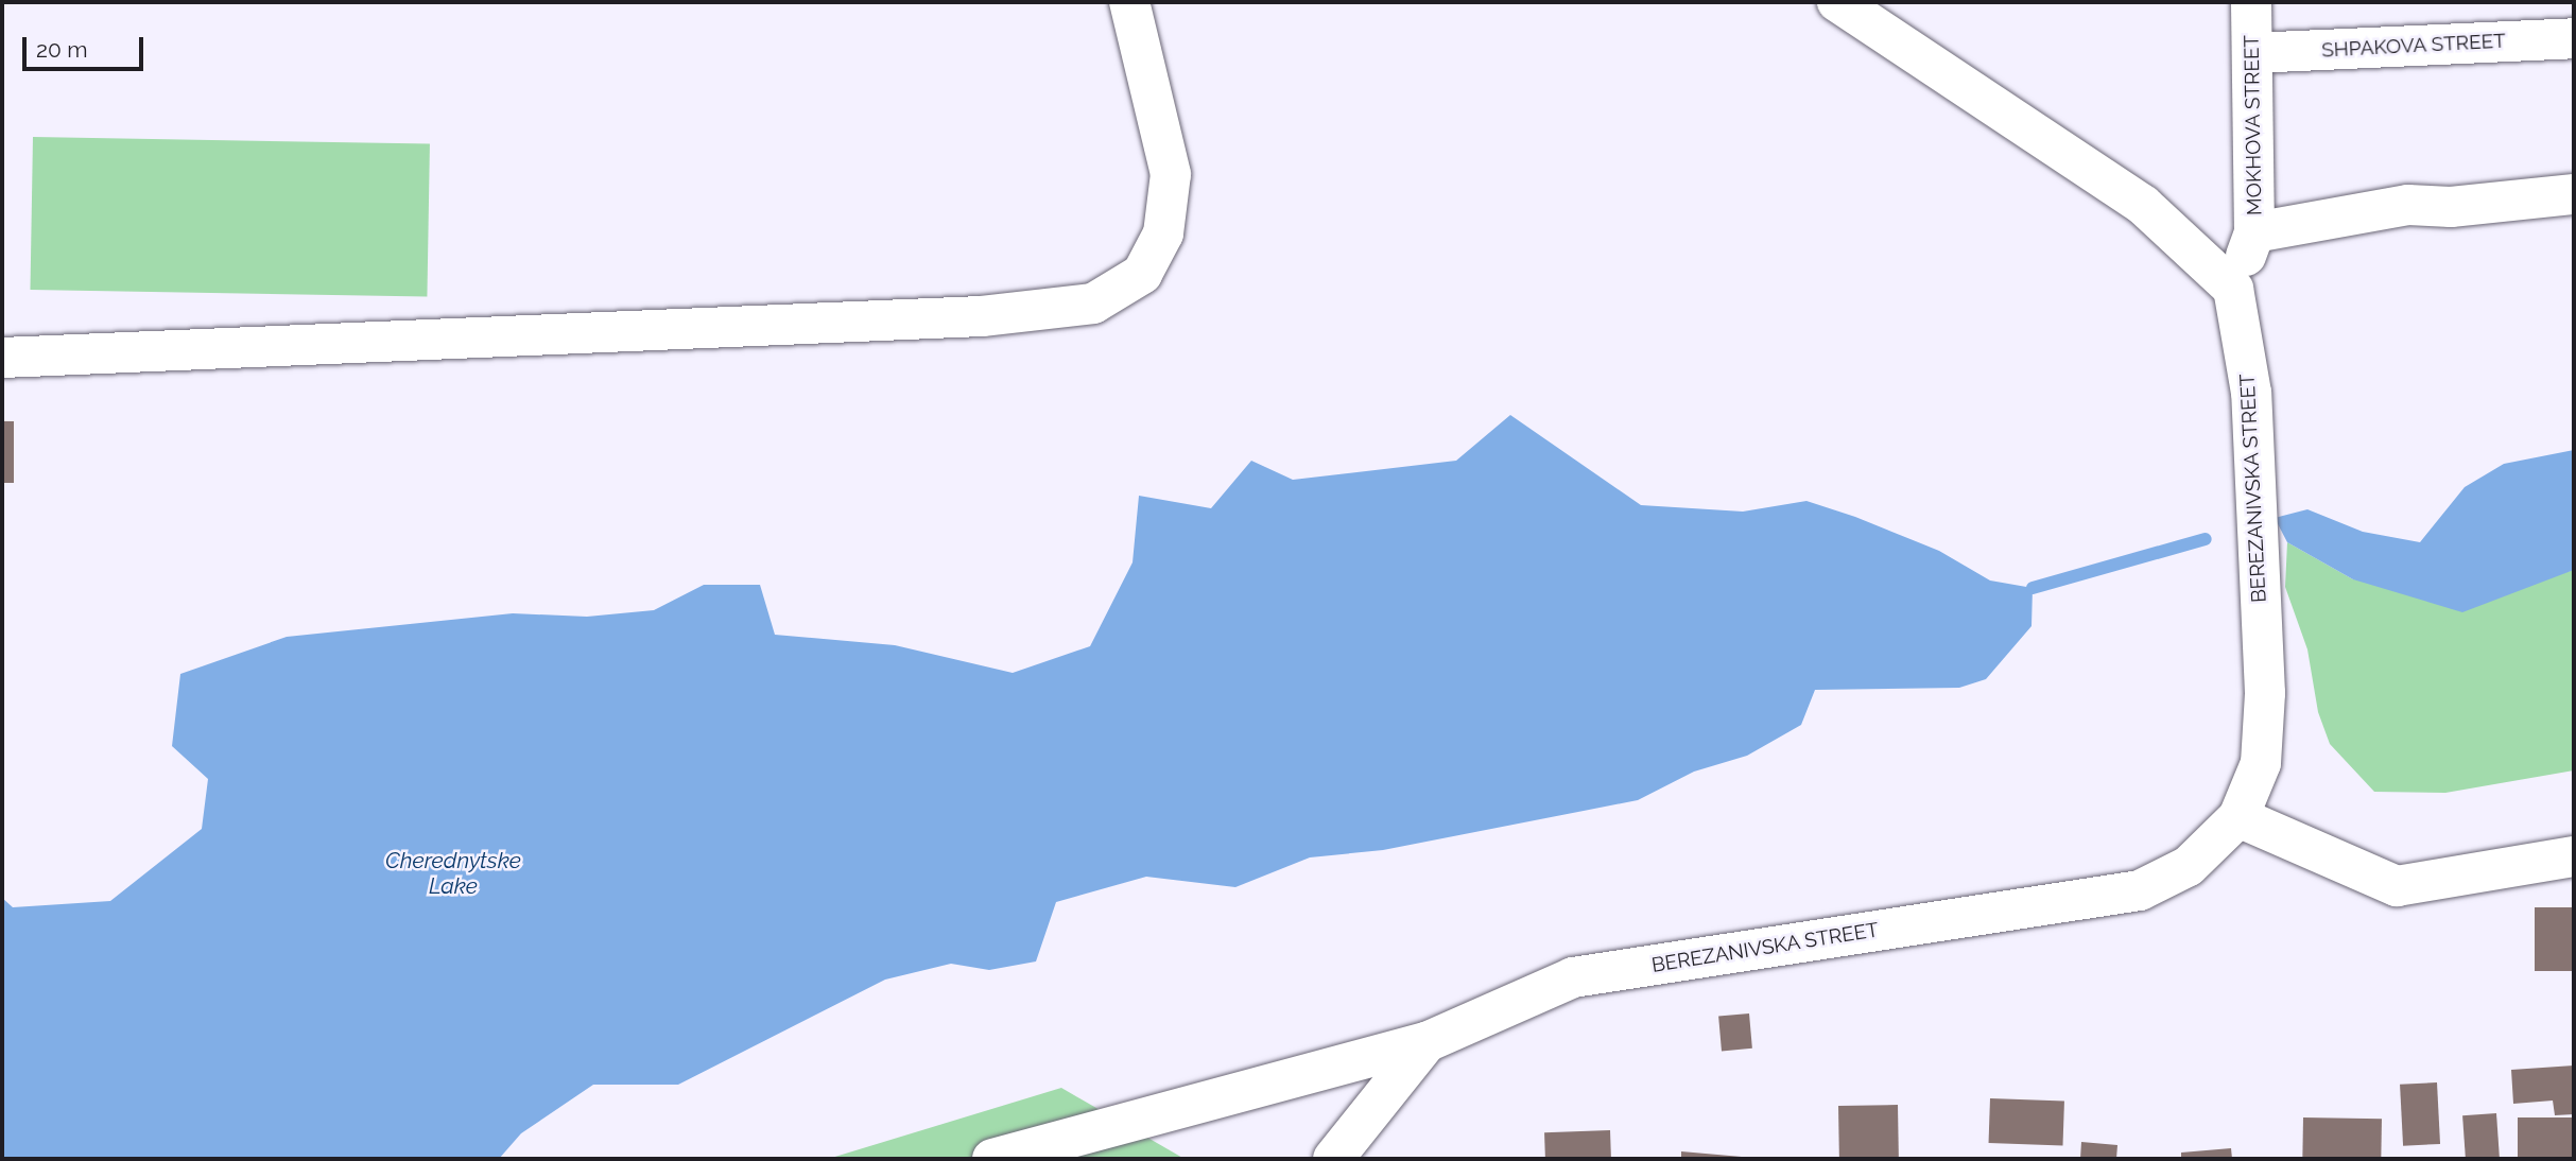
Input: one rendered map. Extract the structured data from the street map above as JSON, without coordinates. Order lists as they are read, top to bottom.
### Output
{
  "streets": {
    "street": ["SHPAKOVA STREET", "MOKHOVA STREET", "BEREZANIVSKA STREET"]
  },
  "crossings": [
    ["SHPAKOVA STREET", "MOKHOVA STREET"],
    ["MOKHOVA STREET", "BEREZANIVSKA STREET"]
  ],
  "water": ["Cherednytske Lake"],
  "scale_bar": "20 m"
}
